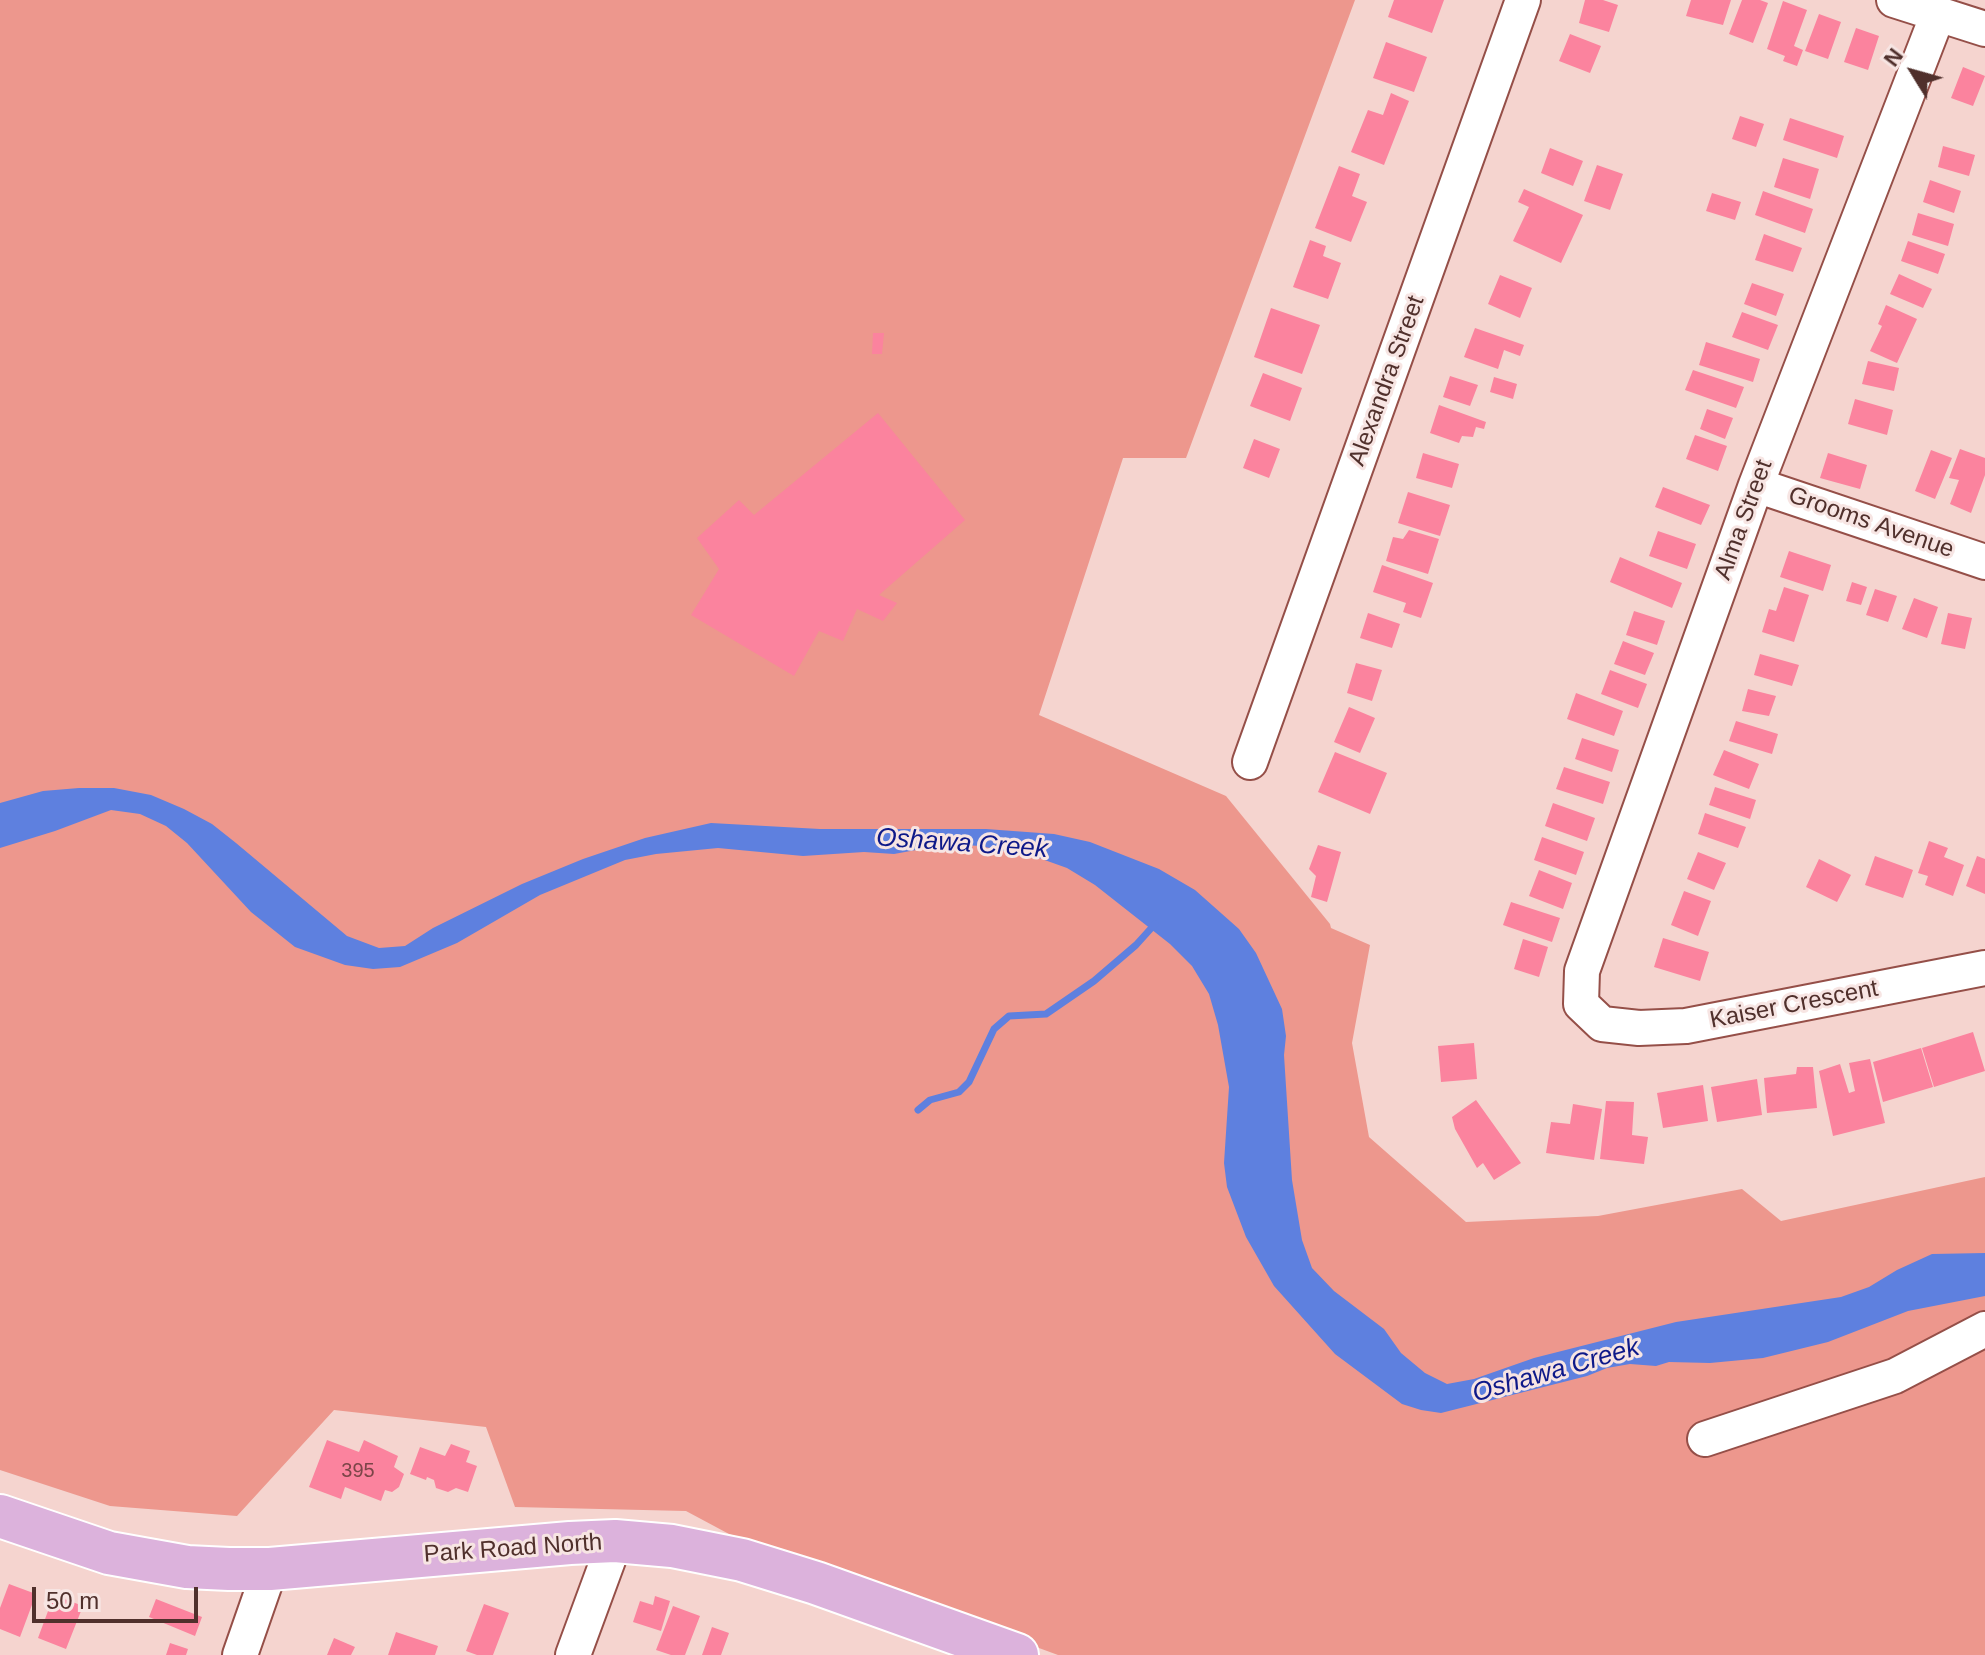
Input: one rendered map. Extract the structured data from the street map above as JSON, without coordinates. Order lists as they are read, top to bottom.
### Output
{
  "streets": {
    "main road": ["Park Road North"],
    "street": [
      "Alexandra Street",
      "Alma Street",
      "Grooms Avenue",
      "Kaiser Crescent"
    ]
  },
  "crossings": [
    ["Alma Street", "Grooms Avenue"],
    ["Alma Street", "Kaiser Crescent"]
  ],
  "water": ["Oshawa Creek"],
  "house_numbers": ["395"],
  "scale_bar": "50 m",
  "north": "top left"
}
